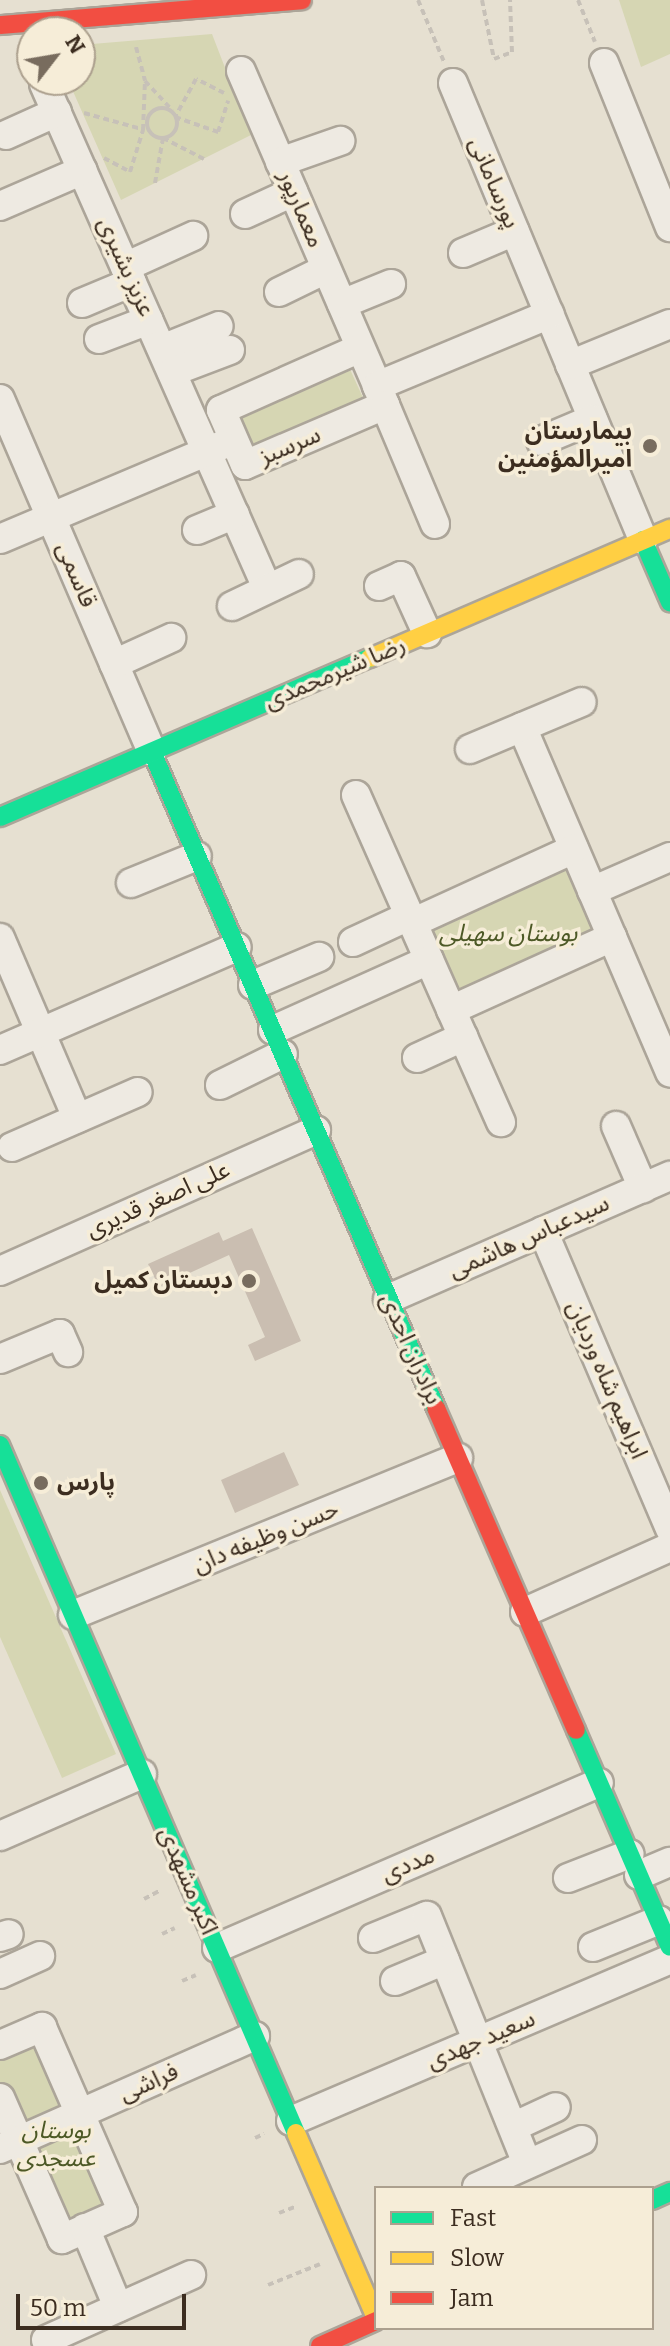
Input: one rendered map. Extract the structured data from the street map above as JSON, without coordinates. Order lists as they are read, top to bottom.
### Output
{
  "streets": {
    "main road": ["رضا شیرمحمدی", "برادران احدی", "اکبر مشهدی"],
    "street": [
      "پورسامانی",
      "معمارپور",
      "عزیز بشیری",
      "سرسبز",
      "قاسمی",
      "علی اصغر قدیری",
      "سیدعباس هاشمی",
      "ابراهیم شاه وردیان",
      "حسن وظیفه دان",
      "مددی",
      "سعید جهدی",
      "فراشی"
    ]
  },
  "crossings": [
    ["پورسامانی", "رضا شیرمحمدی"],
    ["معمارپور", "سرسبز"],
    ["قاسمی", "رضا شیرمحمدی"],
    ["قاسمی", "برادران احدی"],
    ["رضا شیرمحمدی", "برادران احدی"],
    ["علی اصغر قدیری", "برادران احدی"],
    ["سیدعباس هاشمی", "برادران احدی"],
    ["سیدعباس هاشمی", "ابراهیم شاه وردیان"],
    ["برادران احدی", "حسن وظیفه دان"],
    ["برادران احدی", "مددی"],
    ["حسن وظیفه دان", "اکبر مشهدی"],
    ["مددی", "اکبر مشهدی"],
    ["اکبر مشهدی", "سعید جهدی"],
    ["اکبر مشهدی", "فراشی"]
  ],
  "parks": ["بوستان سهیلی", "بوستان عسجدی"],
  "places": ["بیمارستان امیرالمؤمنین", "دبستان کمیل", "پارس"],
  "legend": ["Fast", "Slow", "Jam"],
  "scale_bar": "50 m",
  "north": "top right"
}
